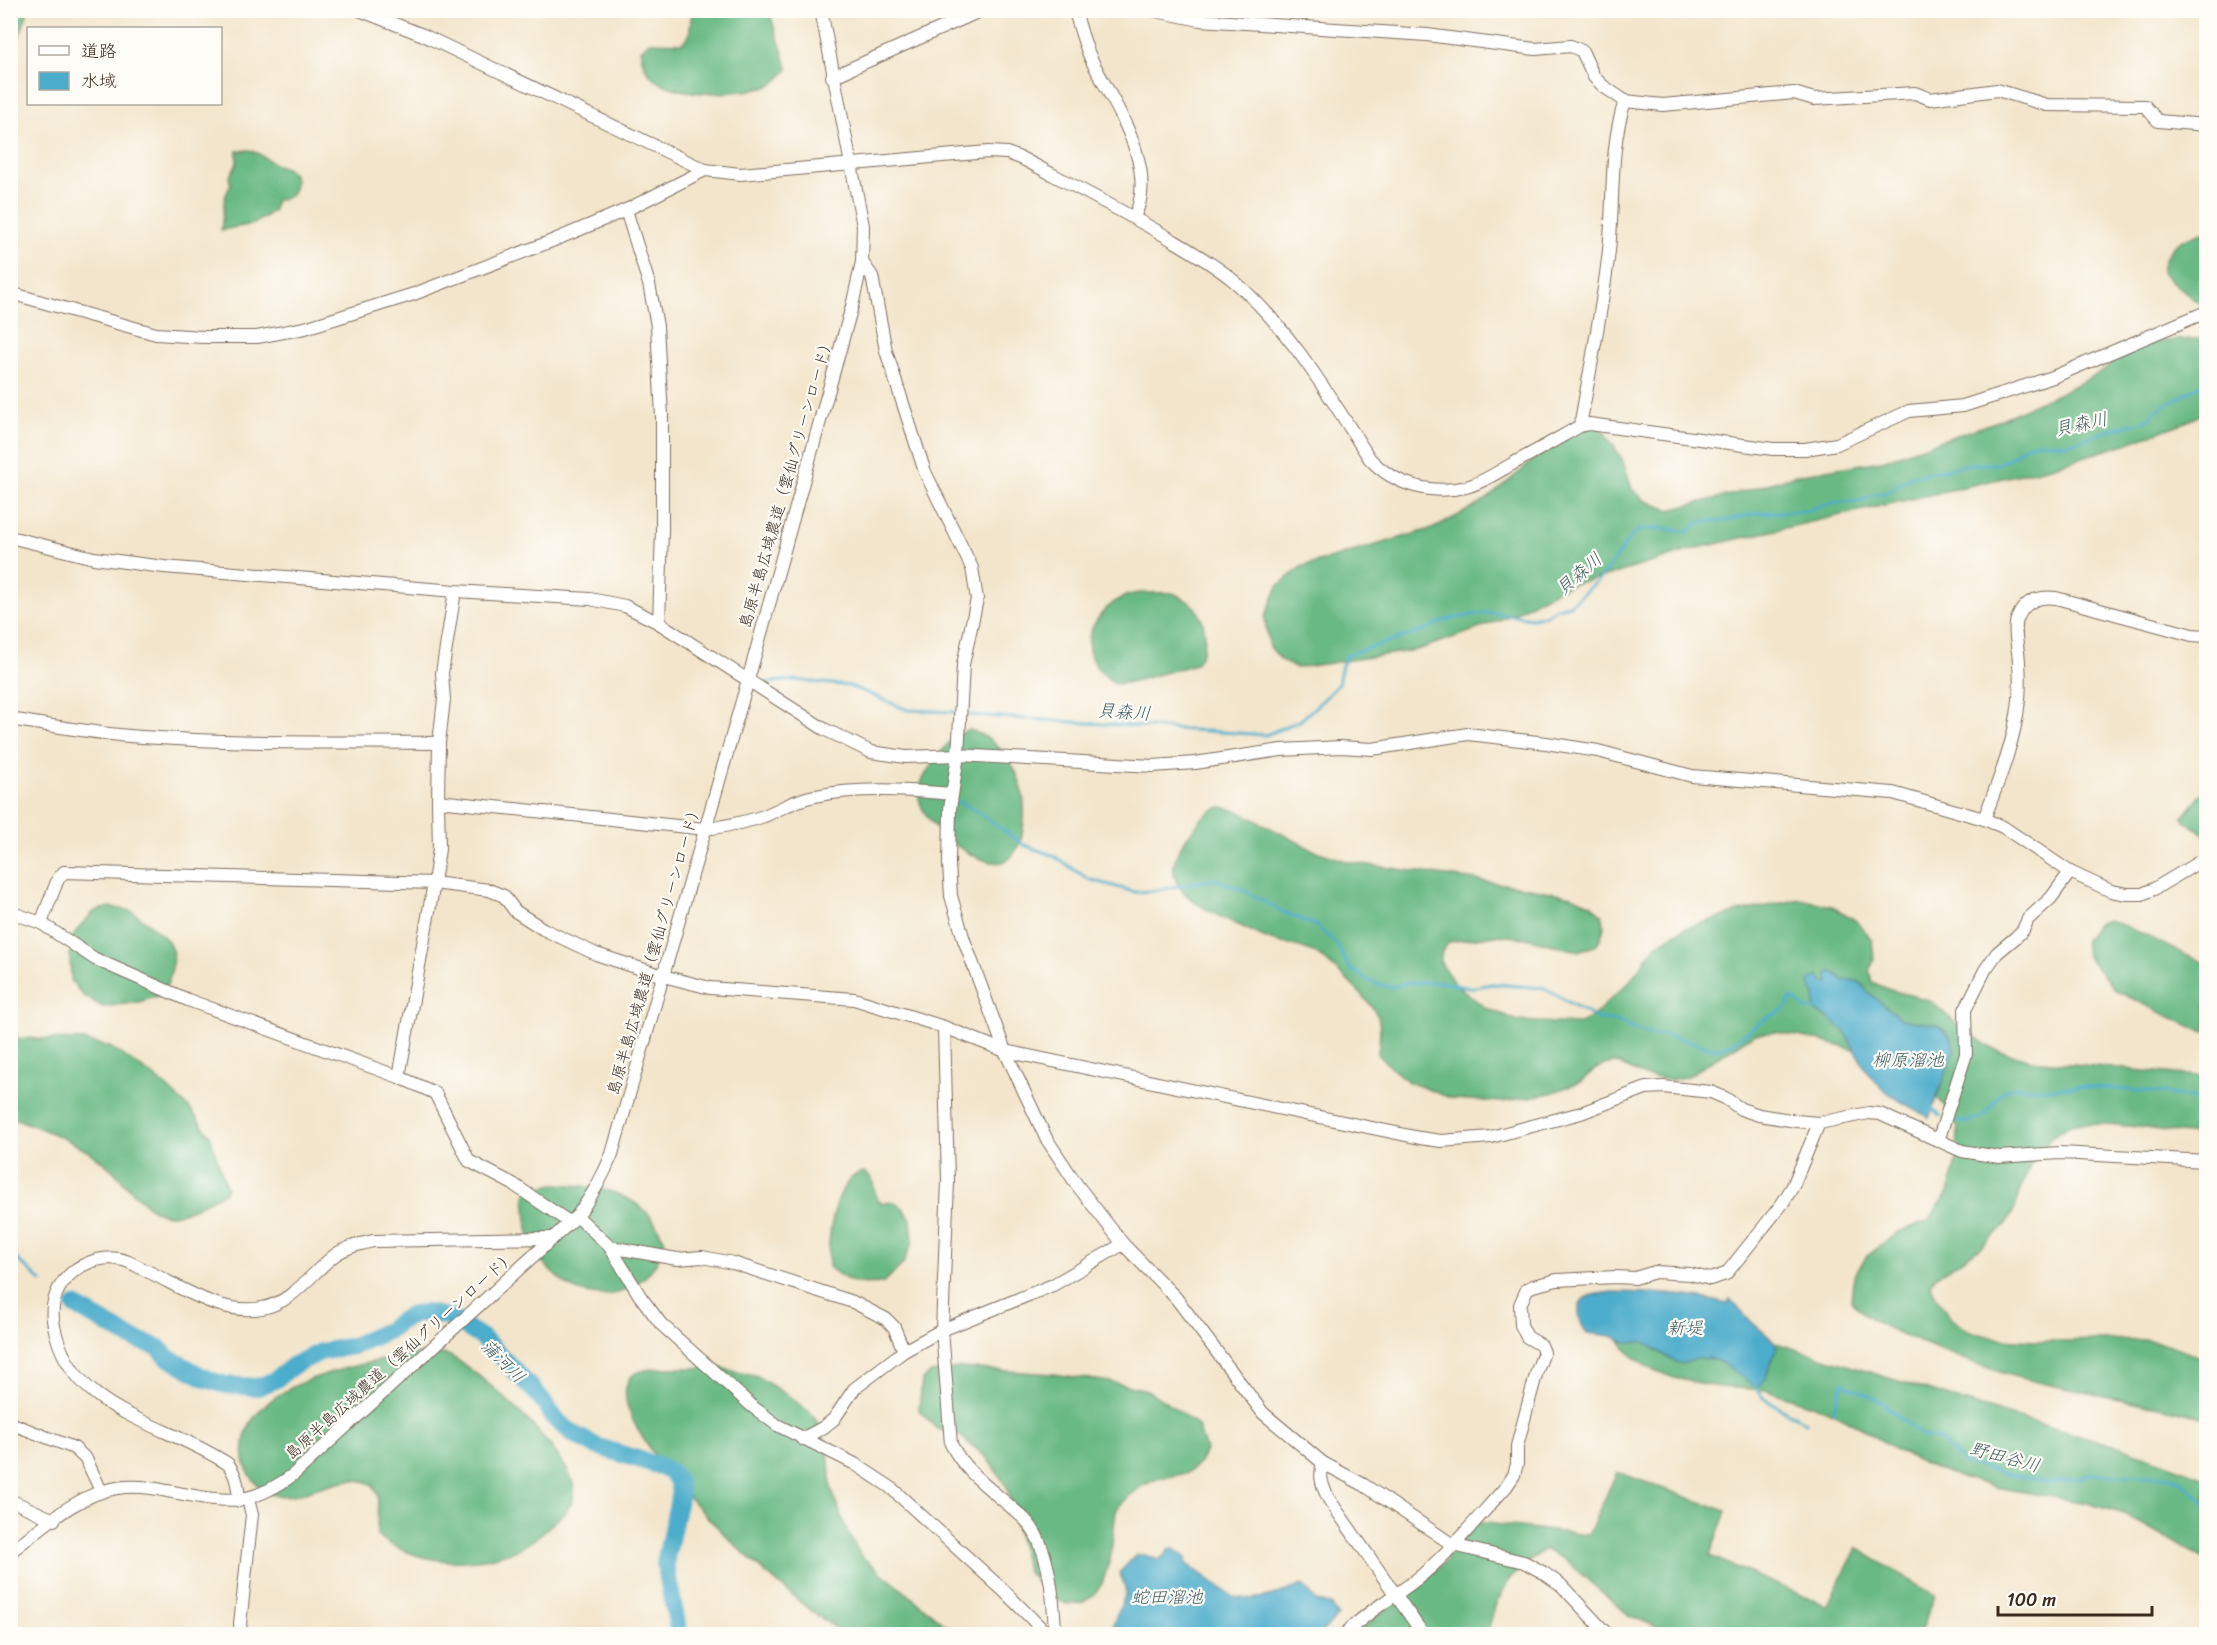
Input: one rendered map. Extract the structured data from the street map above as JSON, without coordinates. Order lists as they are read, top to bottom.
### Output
{
  "streets": {
    "street": ["島原半島広域農道（雲仙グリーンロード）"]
  },
  "water": [
    "貝森川",
    "柳原溜池",
    "新堤",
    "蒲河川",
    "野田谷川",
    "蛇田溜池"
  ],
  "legend": ["道路", "水域"],
  "scale_bar": "100 m"
}
